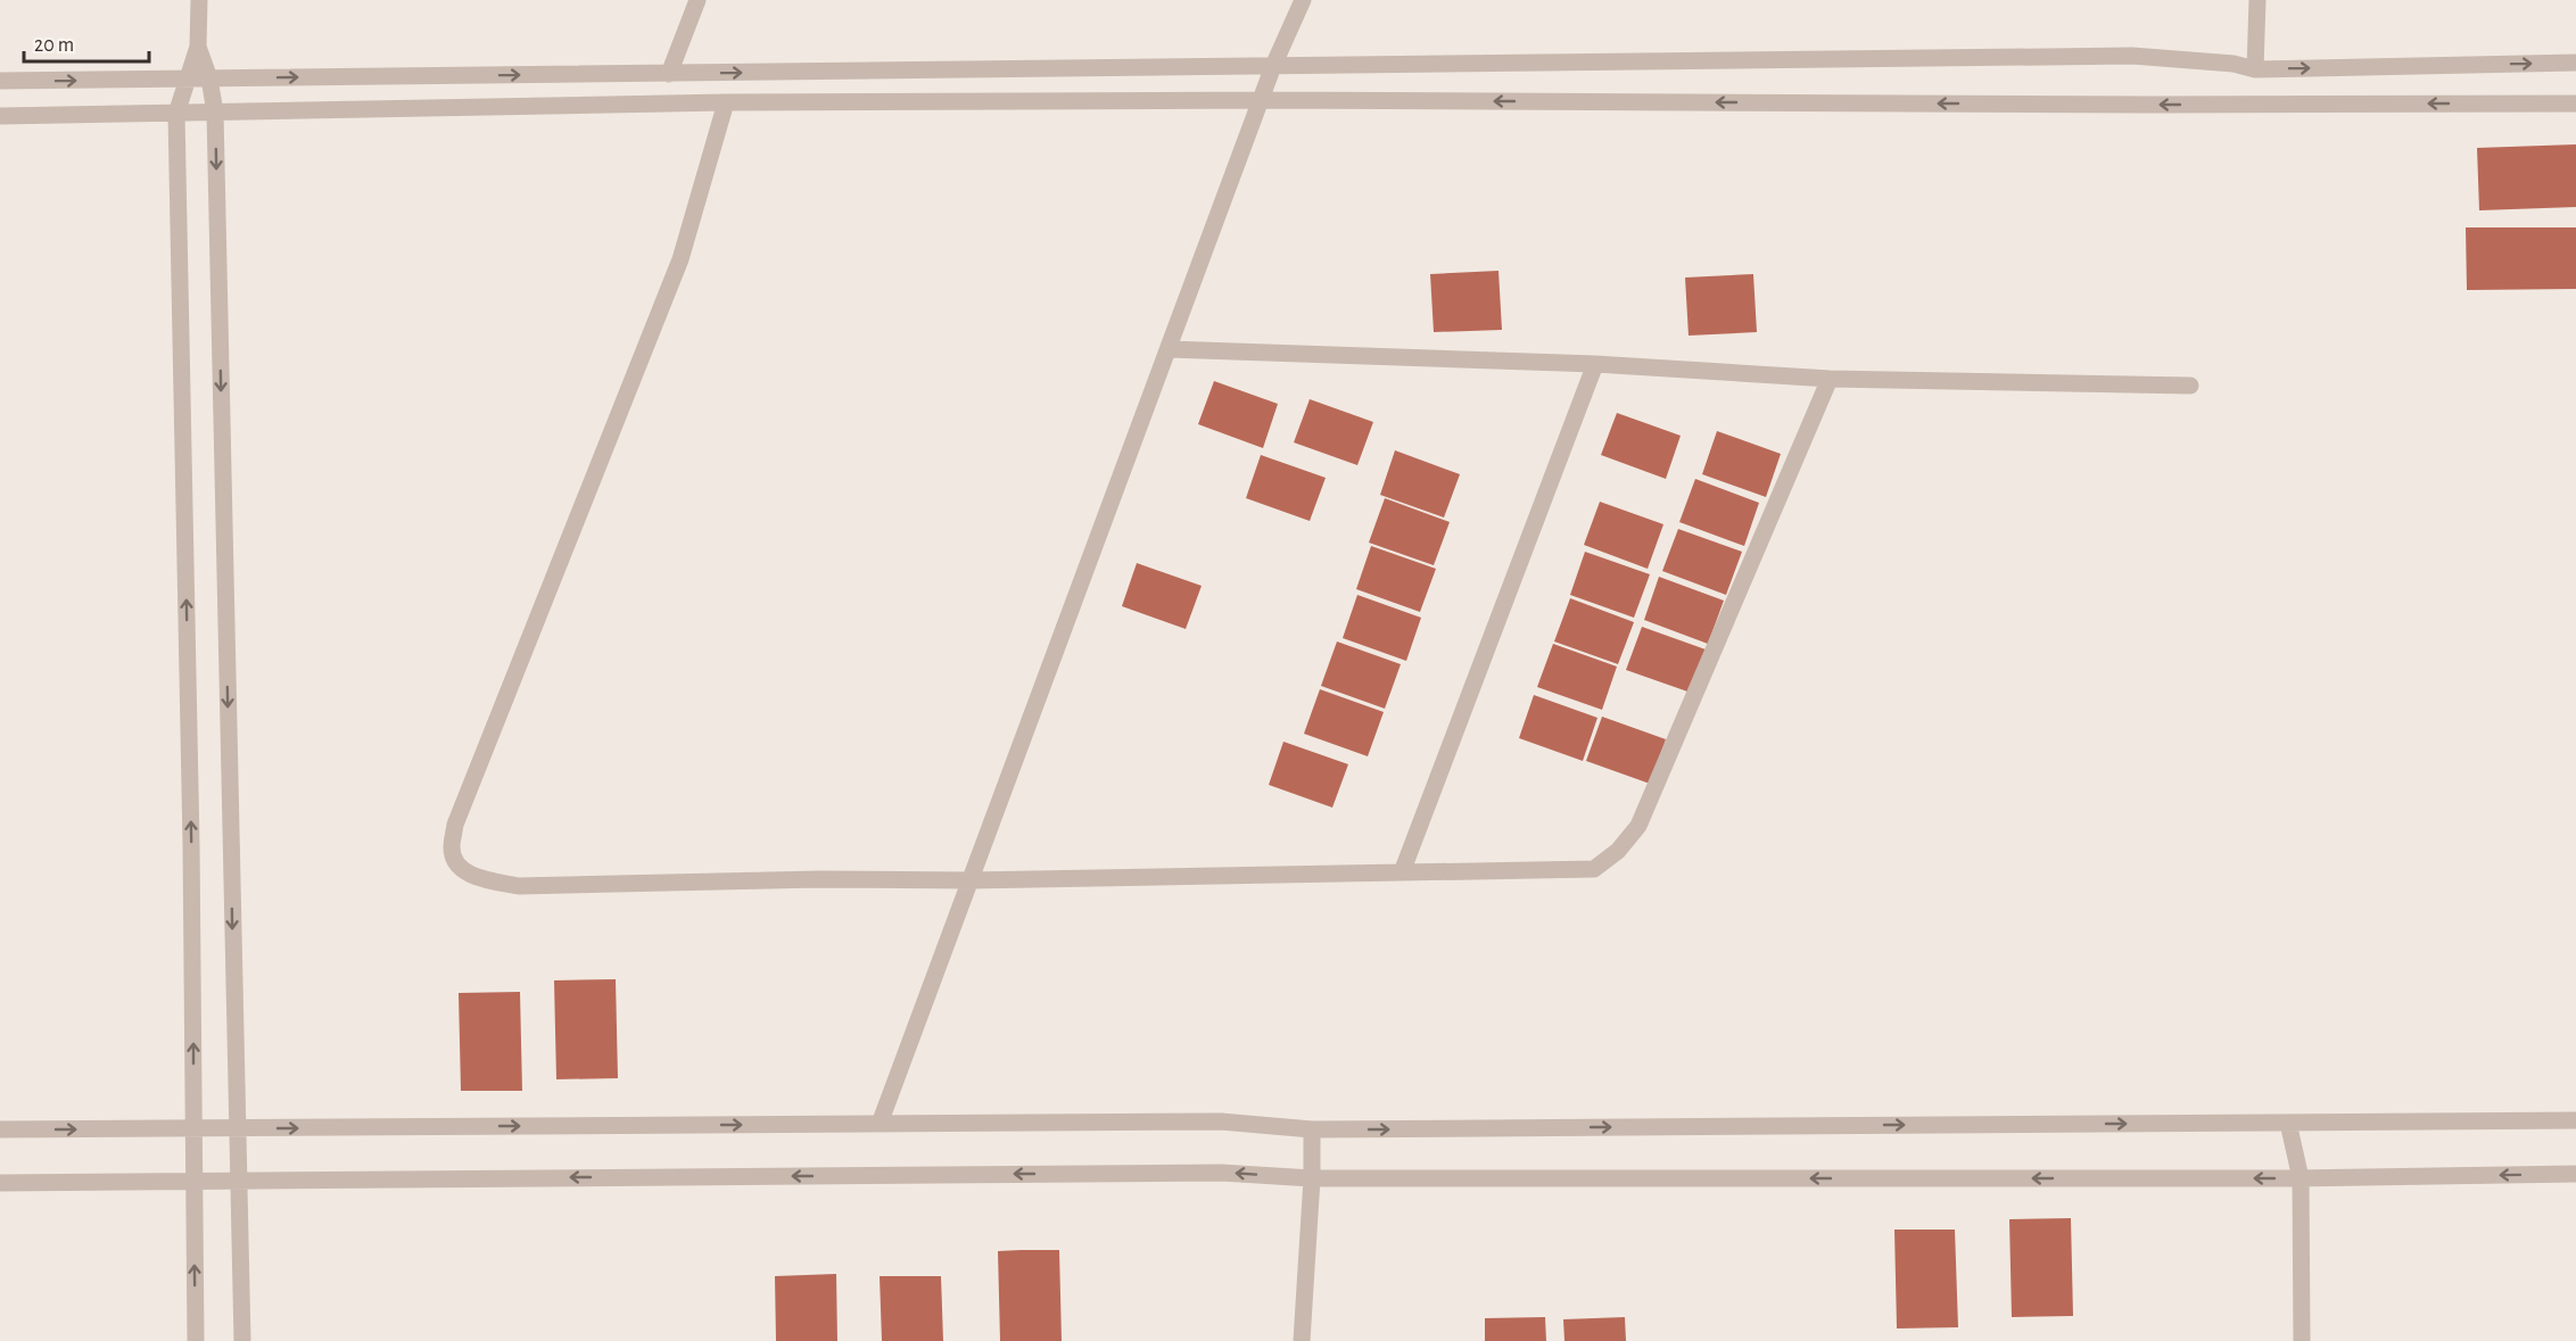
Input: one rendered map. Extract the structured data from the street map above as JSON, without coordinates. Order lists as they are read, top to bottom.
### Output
{
  "scale_bar": "20 m"
}
